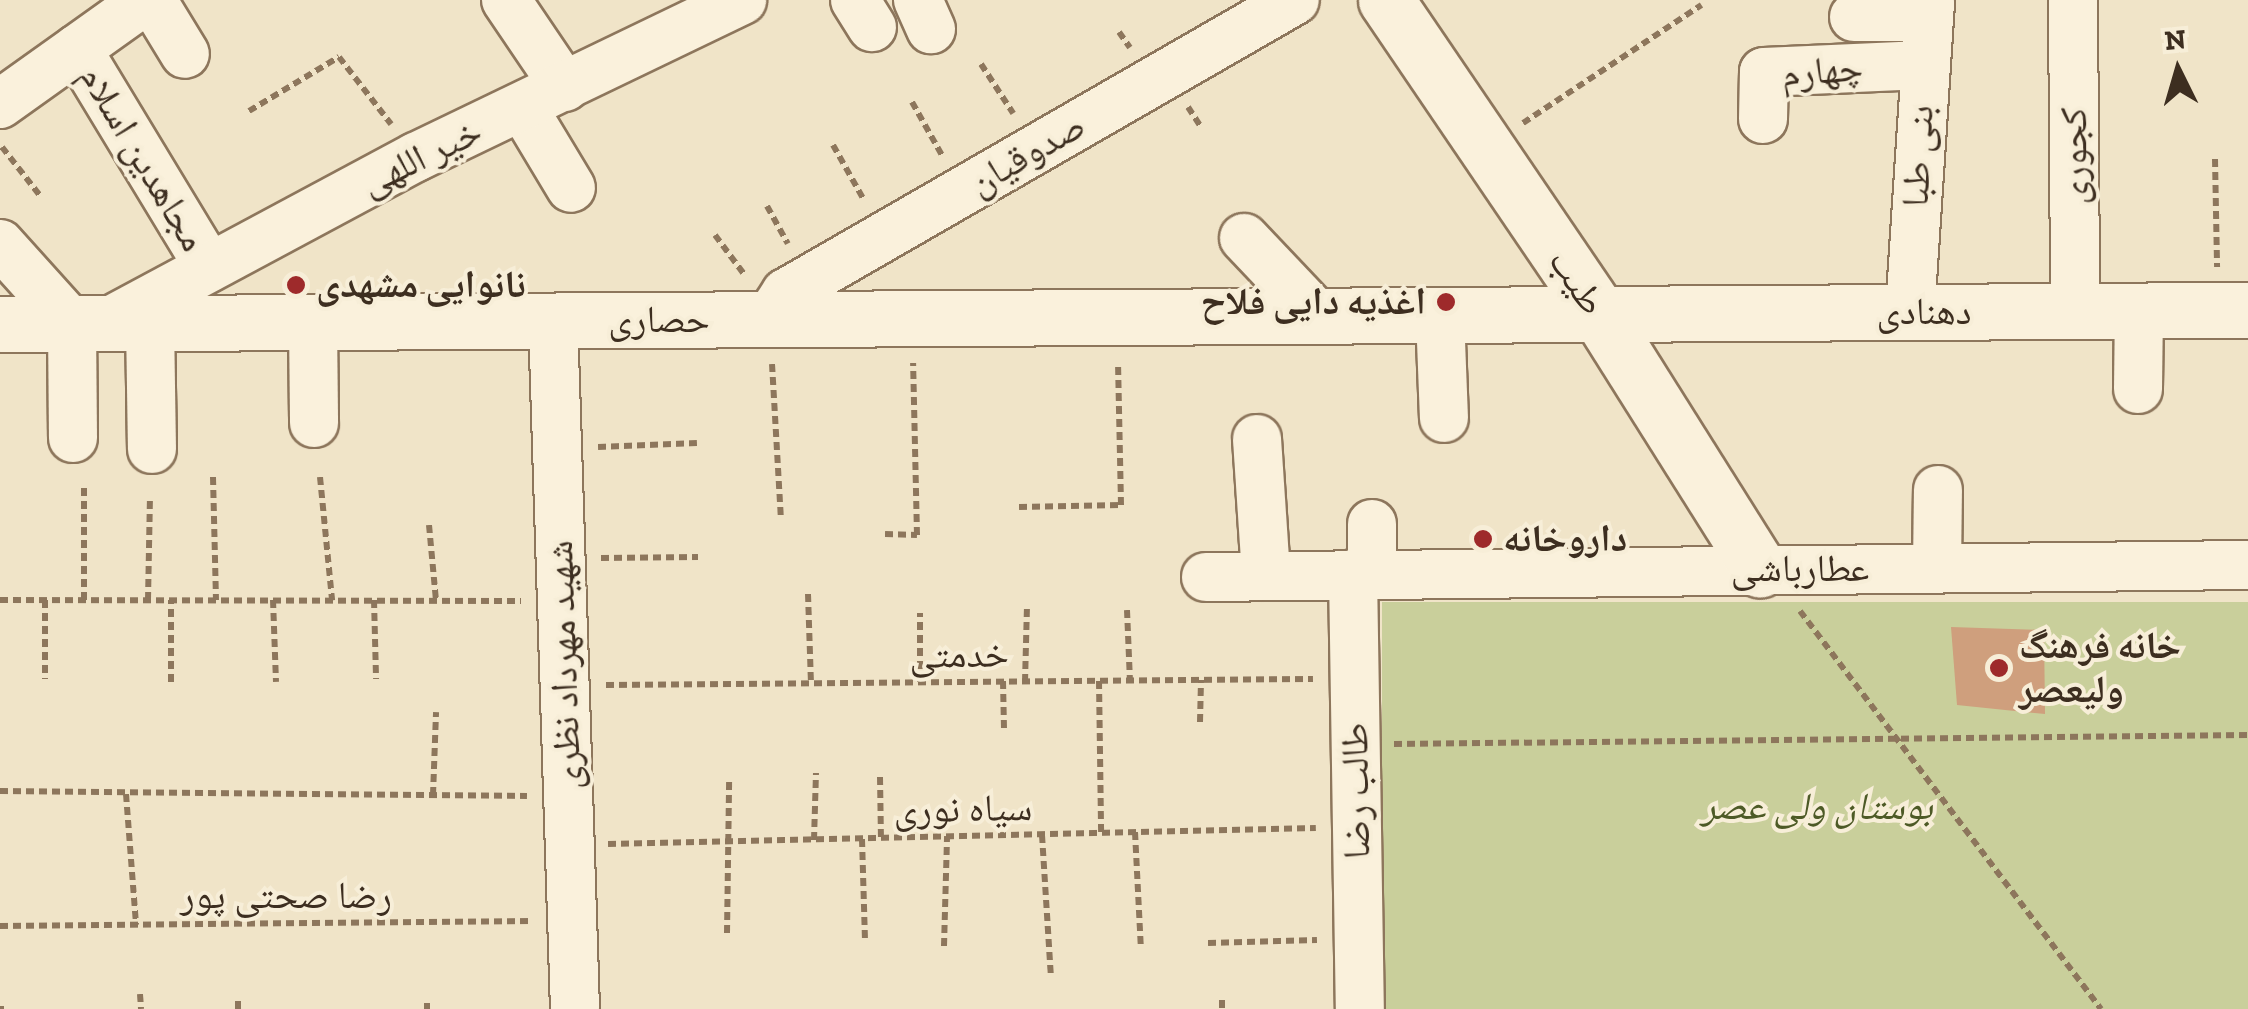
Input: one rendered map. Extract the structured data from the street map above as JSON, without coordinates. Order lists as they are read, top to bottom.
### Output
{
  "streets": {
    "main road": ["طیب", "دهنادی", "حصاری"],
    "street": [
      "چهارم",
      "صدوقیان",
      "بنی طبا",
      "کجوری",
      "خیر اللهی",
      "مجاهدین اسلام",
      "عطارباشی",
      "شهید مهرداد نظری",
      "طالب رضا"
    ],
    "path": ["خدمتی", "سیاه نوری", "رضا صحتی پور"]
  },
  "crossings": [
    ["چهارم", "بنی طبا"],
    ["صدوقیان", "حصاری"],
    ["بنی طبا", "دهنادی"],
    ["کجوری", "دهنادی"],
    ["خیر اللهی", "مجاهدین اسلام"],
    ["خیر اللهی", "حصاری"],
    ["طیب", "دهنادی"],
    ["طیب", "حصاری"],
    ["طیب", "عطارباشی"],
    ["دهنادی", "حصاری"],
    ["حصاری", "شهید مهرداد نظری"],
    ["عطارباشی", "طالب رضا"],
    ["خدمتی", "شهید مهرداد نظری"],
    ["خدمتی", "طالب رضا"],
    ["شهید مهرداد نظری", "سیاه نوری"],
    ["شهید مهرداد نظری", "رضا صحتی پور"],
    ["طالب رضا", "سیاه نوری"]
  ],
  "parks": ["بوستان ولی عصر"],
  "places": [
    "نانوایی مشهدی",
    "اغذیه دایی فلاح",
    "داروخانه",
    "خانه فرهنگ ولیعصر"
  ],
  "north": "top"
}
